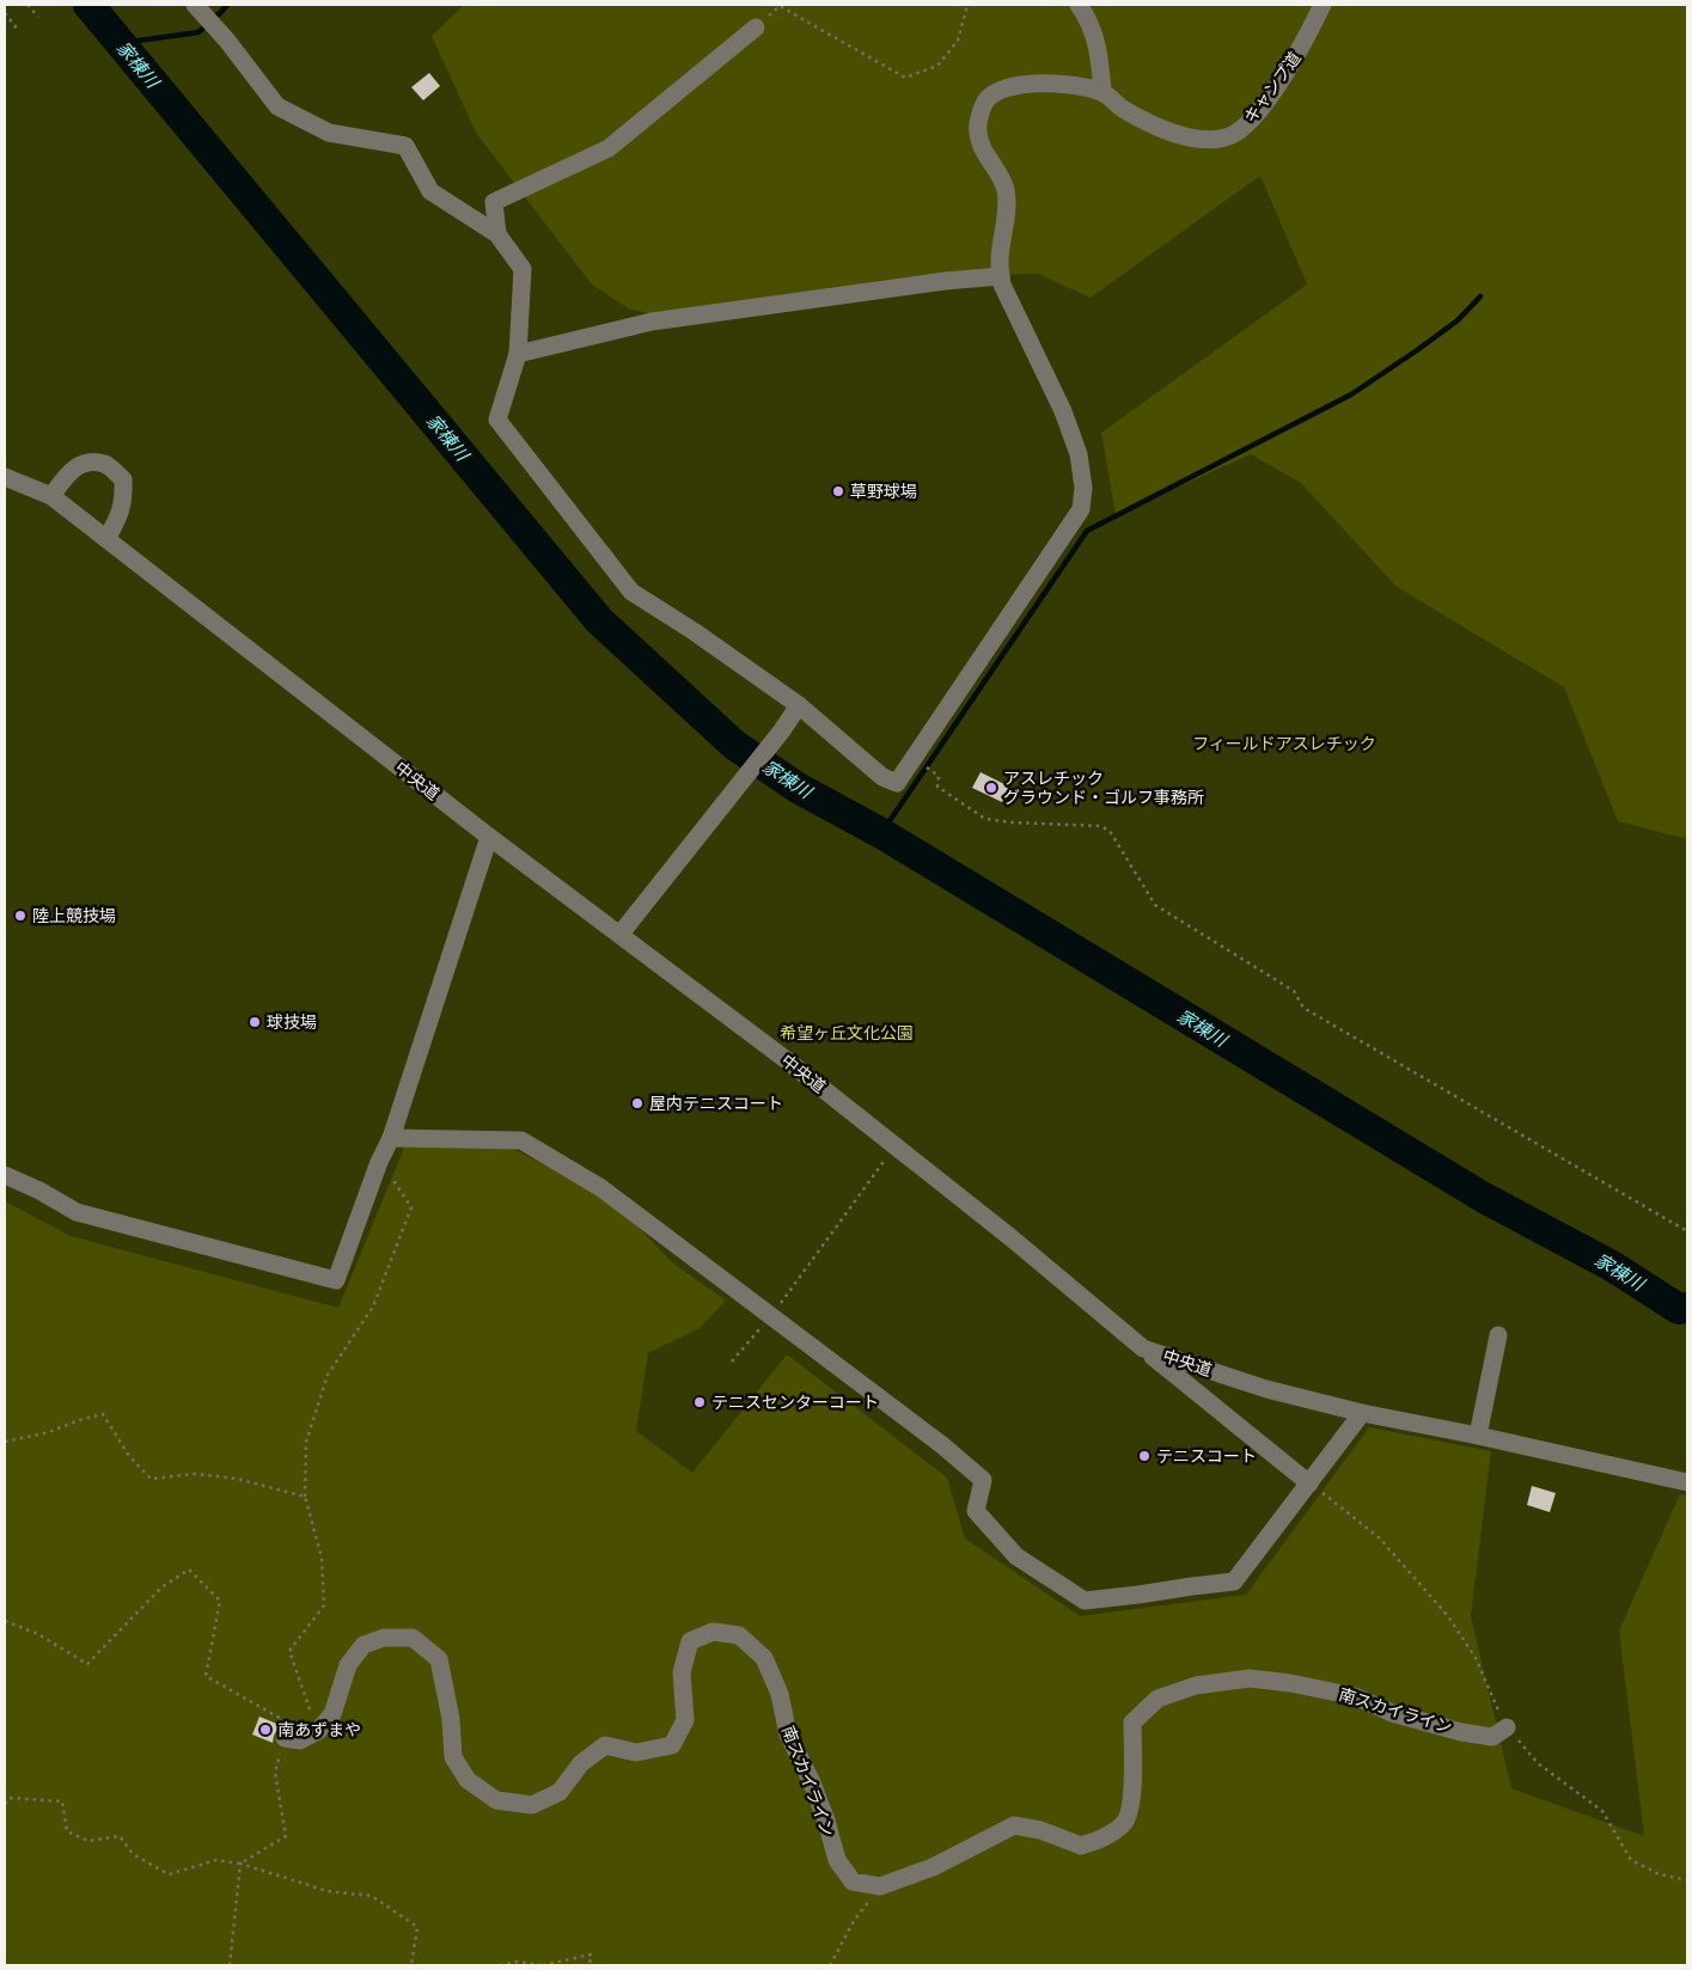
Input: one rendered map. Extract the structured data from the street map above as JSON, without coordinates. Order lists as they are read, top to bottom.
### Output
{
  "streets": {
    "lane": ["キャンプ道", "中央道", "南スカイライン"]
  },
  "water": ["家棟川"],
  "parks": ["フィールドアスレチック", "希望ヶ丘文化公園"],
  "places": [
    "草野球場",
    "アスレチック グラウンド・ゴルフ事務所",
    "陸上競技場",
    "球技場",
    "屋内テニスコート",
    "テニスセンターコート",
    "テニスコート",
    "南あずまや"
  ]
}
